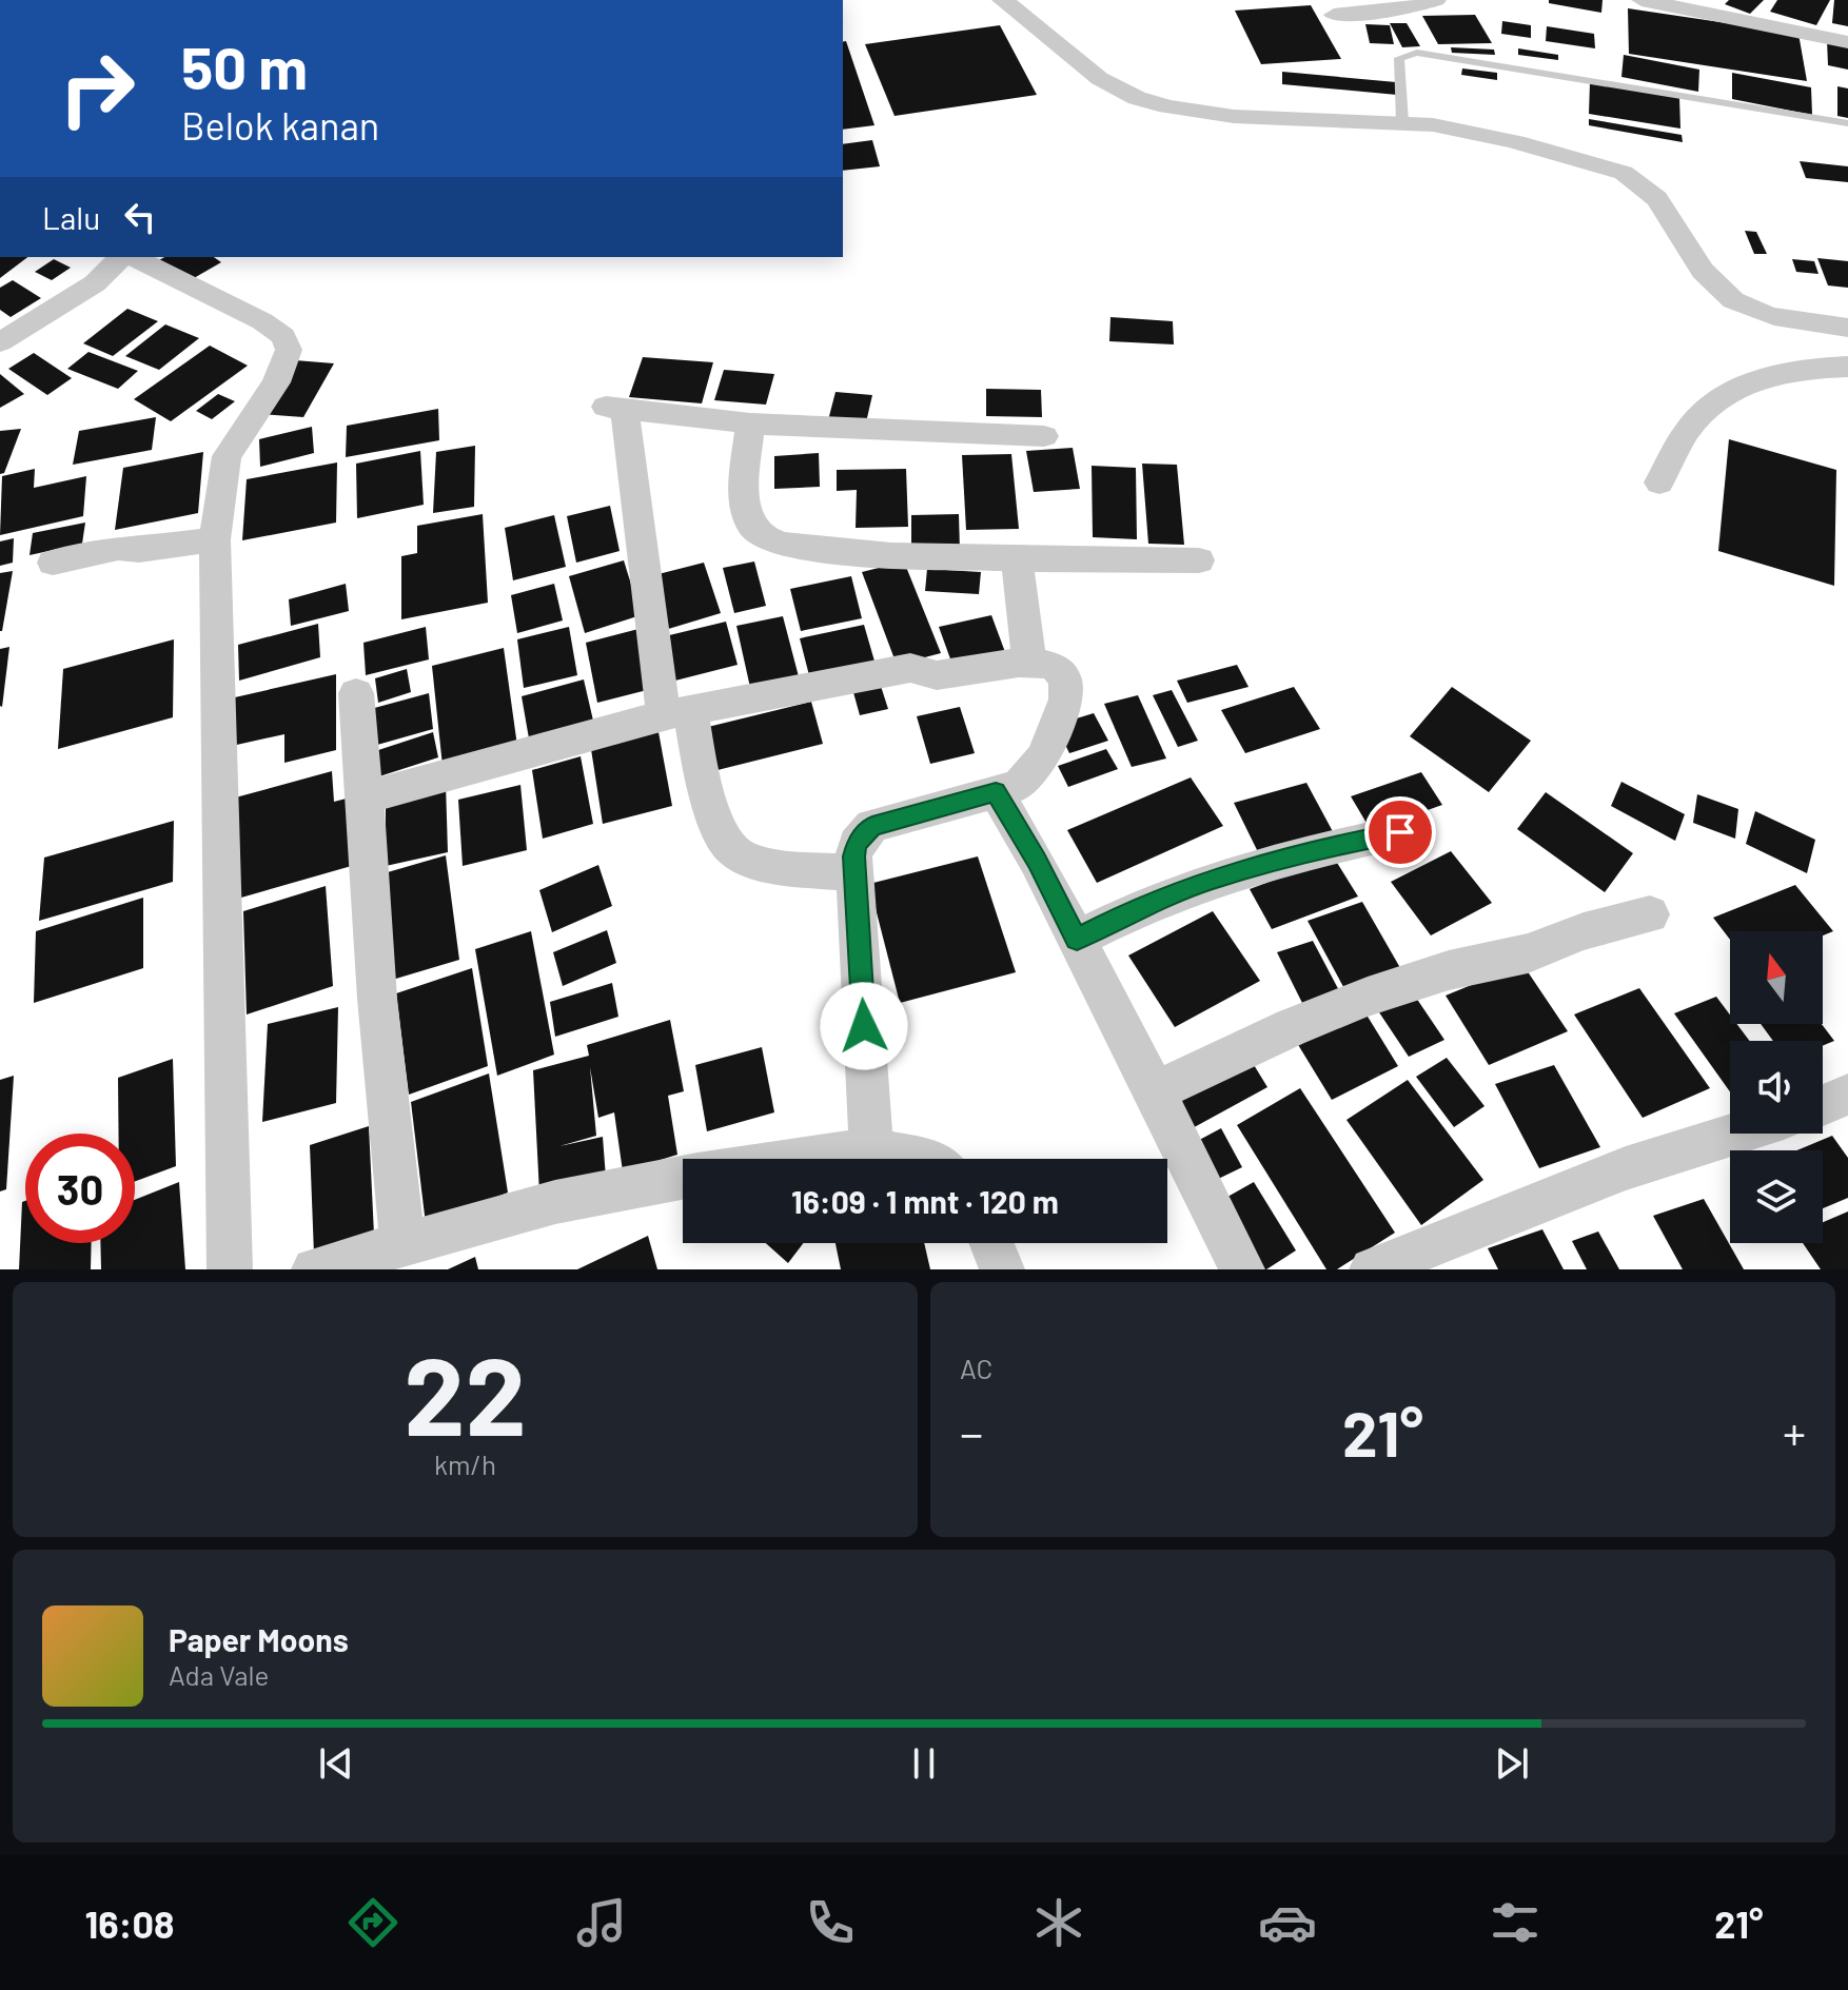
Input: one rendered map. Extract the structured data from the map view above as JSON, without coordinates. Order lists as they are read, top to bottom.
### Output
{
  "north": "top",
  "page": {
    "turn": ["50 m", "Belok kanan"],
    "then": "Lalu",
    "limit": "30",
    "trip": "16:09 · 1 mnt · 120 m",
    "tile": [
      ["22", "km/h"],
      "AC"
    ],
    "heat": ["−", "21°", "+"],
    "song": ["Paper Moons", "Ada Vale"],
    "tabs": ["16:08", "21°"]
  }
}
